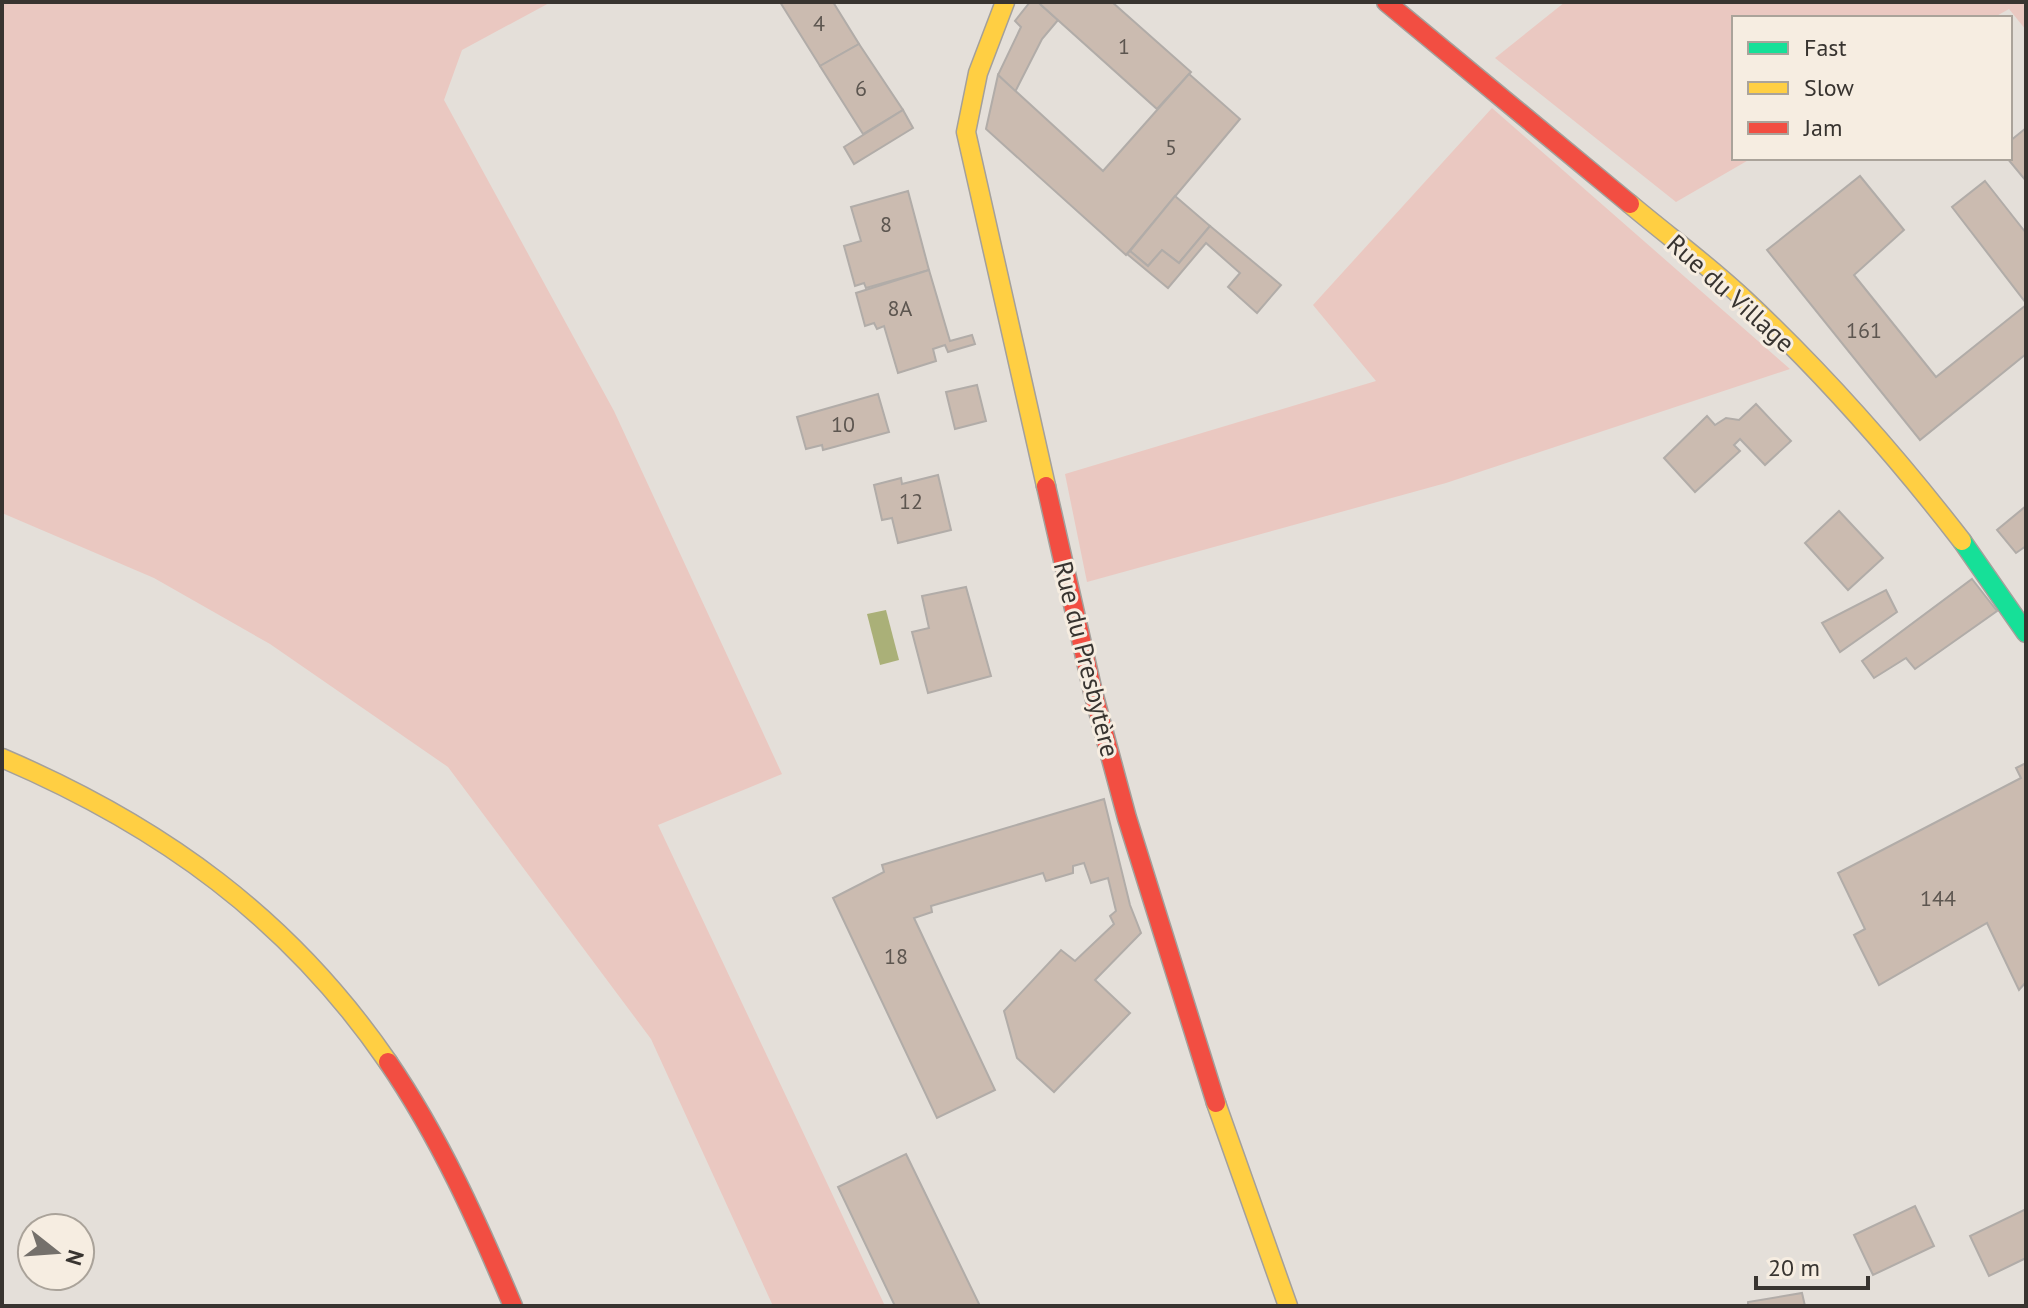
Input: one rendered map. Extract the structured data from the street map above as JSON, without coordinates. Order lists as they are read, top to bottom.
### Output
{
  "streets": {
    "street": ["Rue du Village", "Rue du Presbytère"]
  },
  "house_numbers": [
    "4",
    "1",
    "6",
    "5",
    "8",
    "8A",
    "161",
    "10",
    "12",
    "144",
    "18"
  ],
  "legend": ["Fast", "Slow", "Jam"],
  "scale_bar": "20 m",
  "north": "right"
}
